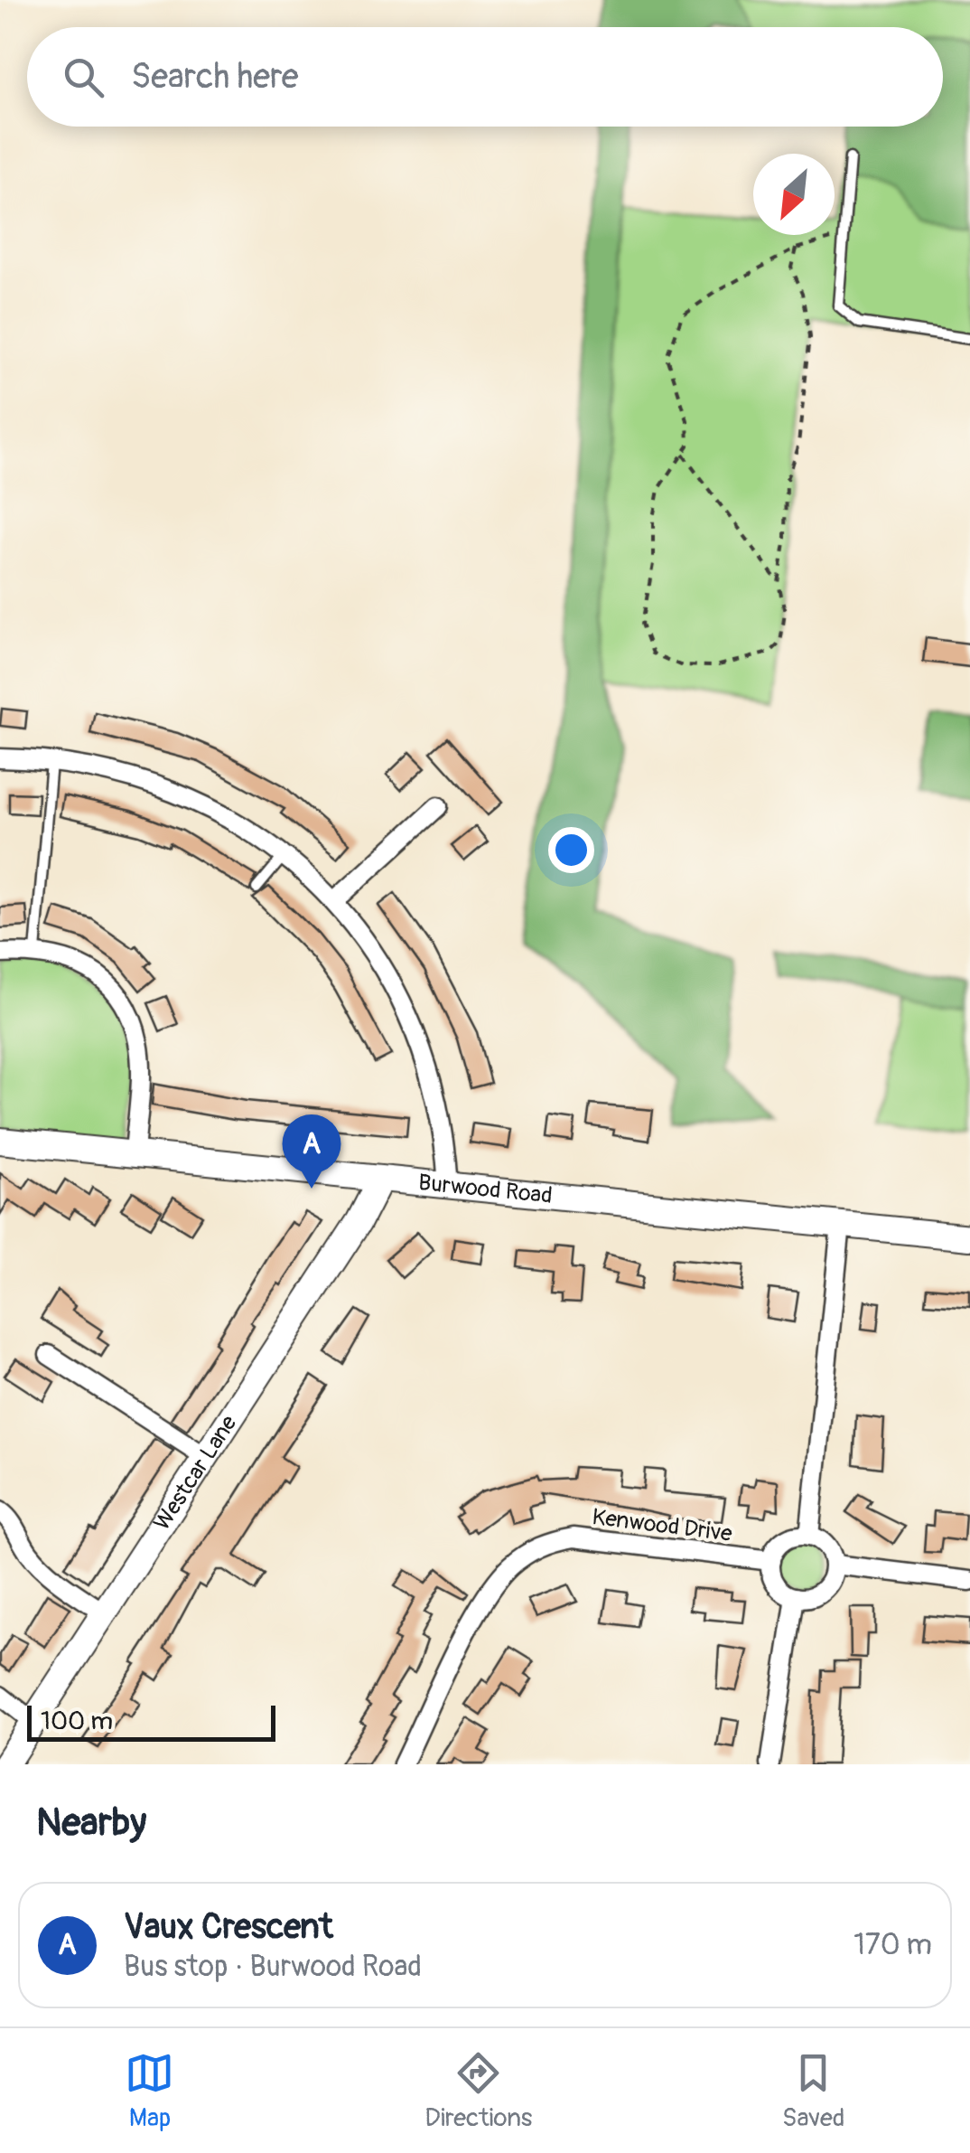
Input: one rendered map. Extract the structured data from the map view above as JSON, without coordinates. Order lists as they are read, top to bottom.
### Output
{
  "streets": {
    "street": ["Burwood Road", "Westcar Lane", "Kenwood Drive"]
  },
  "crossings": [
    ["Burwood Road", "Westcar Lane"]
  ],
  "scale_bar": "100 m",
  "north": "bottom left",
  "page": {
    "search": "Search here",
    "pins": "A",
    "scale": "100 m",
    "heading": "Nearby",
    "list": [
      {
        "mark": "A",
        "name": "Vaux Crescent",
        "note": "Bus stop · Burwood Road",
        "value": "170 m"
      }
    ],
    "nav": ["Map", "Directions", "Saved"]
  }
}
